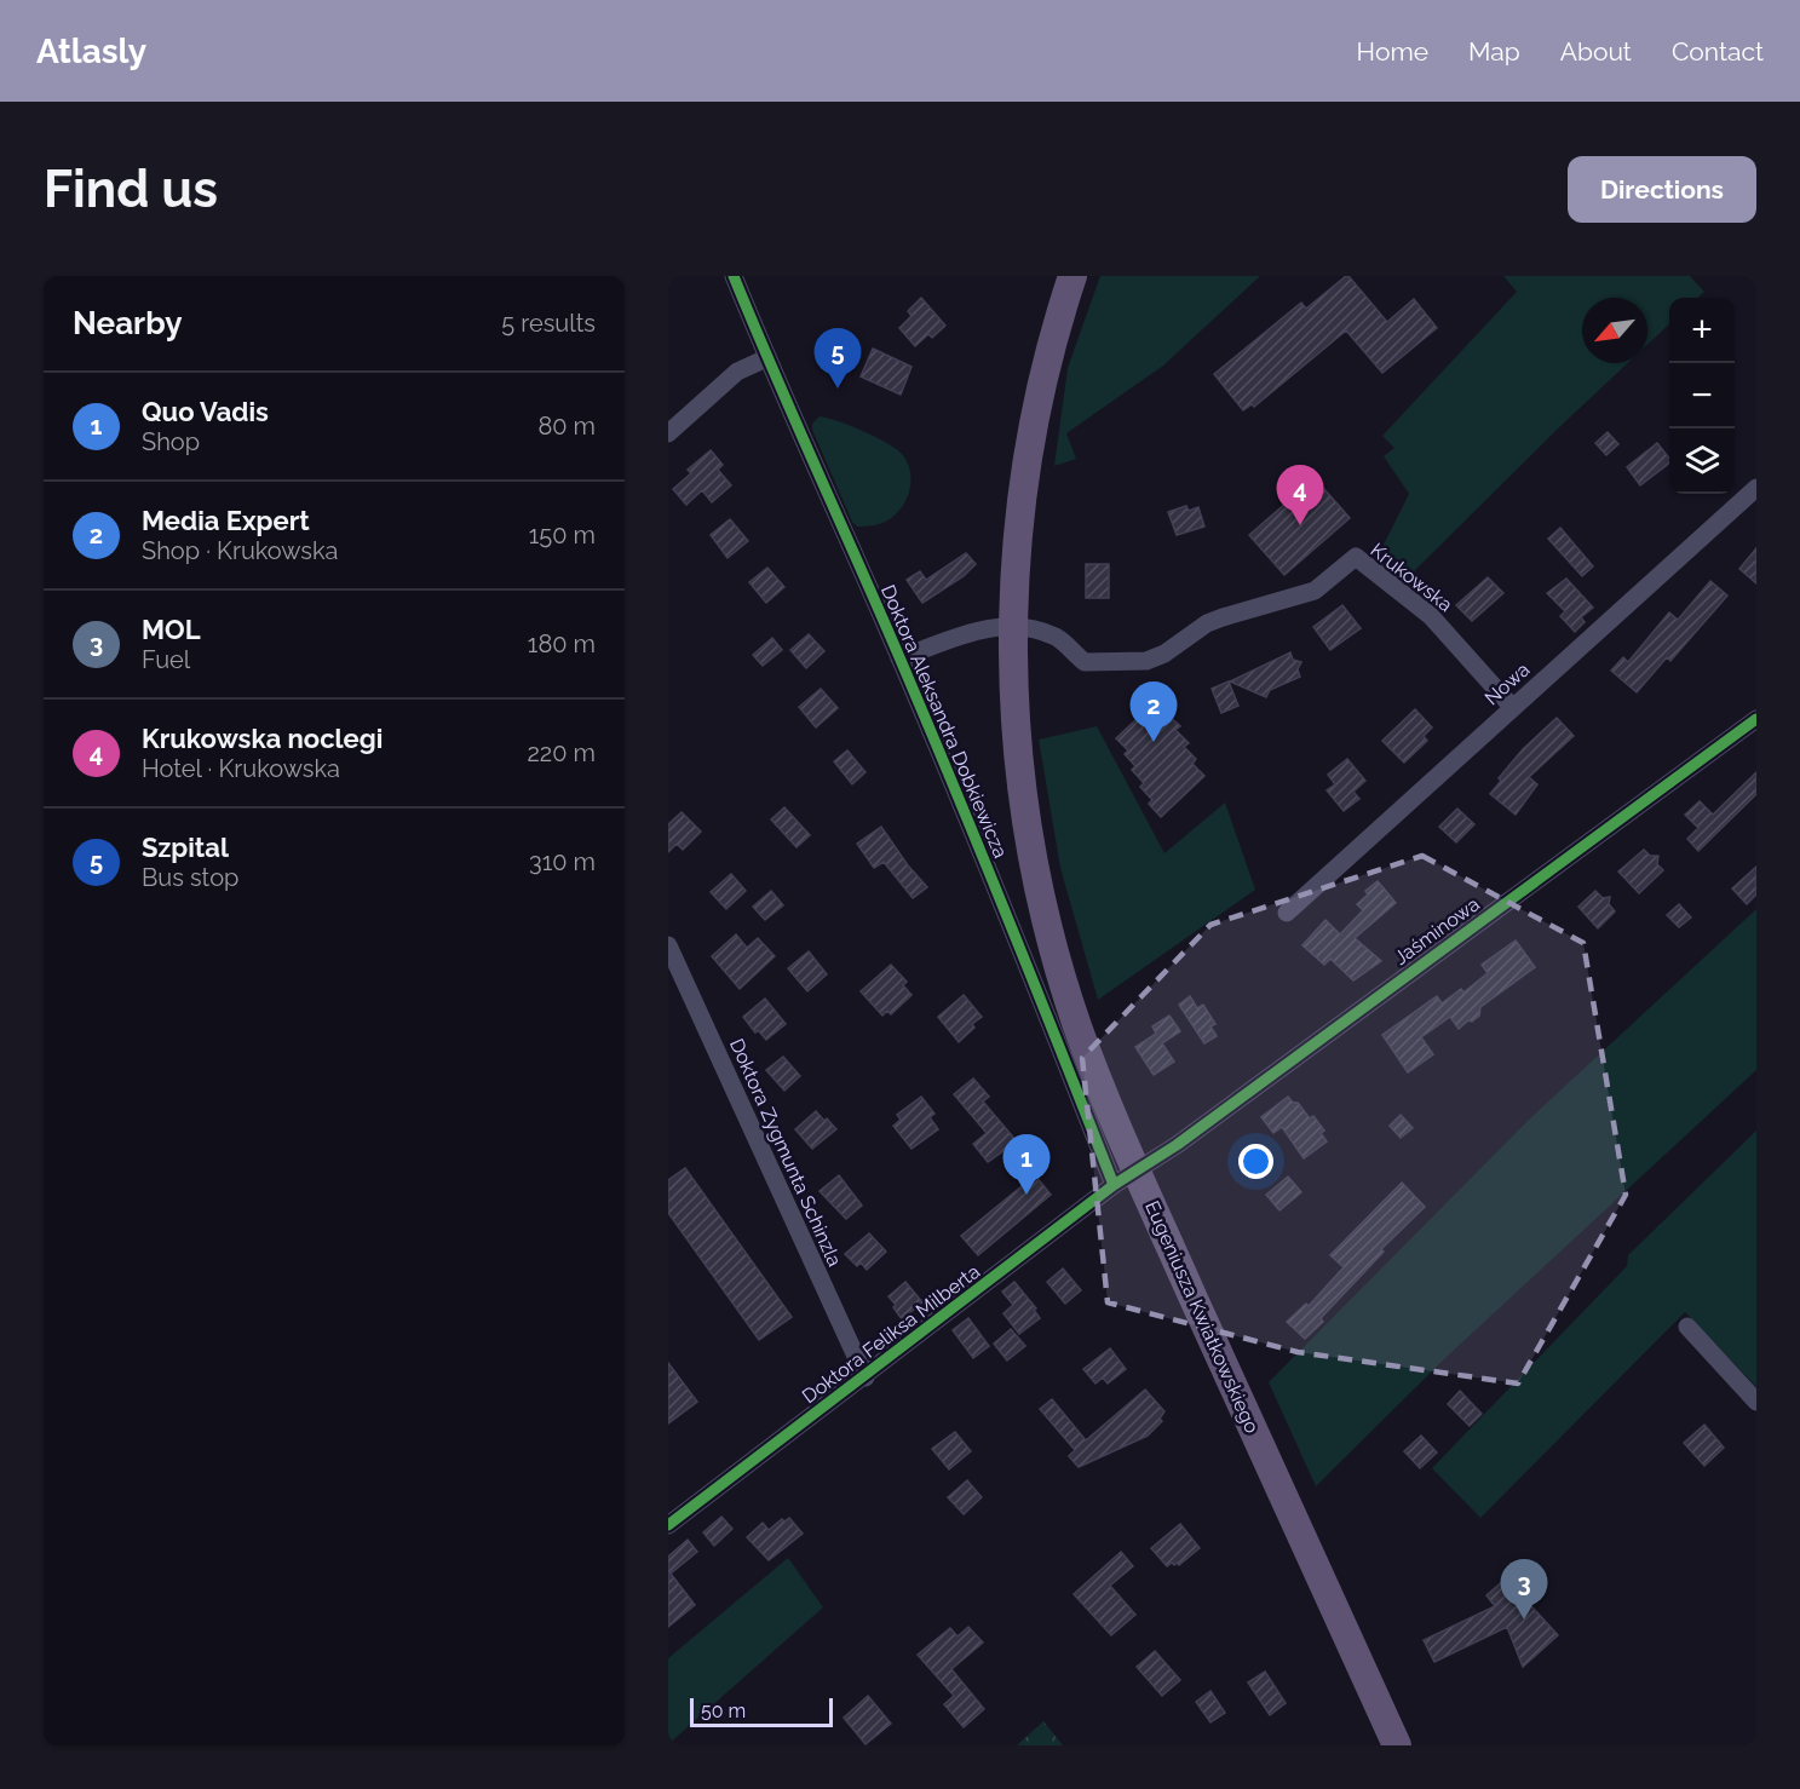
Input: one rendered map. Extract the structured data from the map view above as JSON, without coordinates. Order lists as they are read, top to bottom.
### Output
{
  "streets": {
    "main road": ["Eugeniusza Kwiatkowskiego"],
    "street": [
      "Krukowska",
      "Nowa",
      "Doktora Aleksandra Dobkiewicza",
      "Jaśminowa",
      "Doktora Zygmunta Schinzla",
      "Doktora Feliksa Milberta"
    ]
  },
  "crossings": [
    ["Krukowska", "Nowa"],
    ["Krukowska", "Doktora Aleksandra Dobkiewicza"],
    ["Krukowska", "Eugeniusza Kwiatkowskiego"],
    ["Doktora Aleksandra Dobkiewicza", "Jaśminowa"],
    ["Doktora Aleksandra Dobkiewicza", "Eugeniusza Kwiatkowskiego"],
    ["Doktora Aleksandra Dobkiewicza", "Doktora Feliksa Milberta"],
    ["Jaśminowa", "Eugeniusza Kwiatkowskiego"],
    ["Jaśminowa", "Doktora Feliksa Milberta"],
    ["Doktora Zygmunta Schinzla", "Doktora Feliksa Milberta"],
    ["Eugeniusza Kwiatkowskiego", "Doktora Feliksa Milberta"]
  ],
  "scale_bar": "50 m",
  "north": "bottom left",
  "page": {
    "header": "Atlasly",
    "nav": [
      "Home",
      "Map",
      "About",
      "Contact"
    ],
    "buttons": "Directions",
    "title": "Find us",
    "heading": ["Nearby", "5 results"],
    "map_buttons": ["+", "−"],
    "pins": [
      "5",
      "4",
      "2",
      "1",
      "3"
    ],
    "list": [
      {
        "mark": "1",
        "name": "Quo Vadis",
        "note": "Shop",
        "value": "80 m"
      },
      {
        "mark": "2",
        "name": "Media Expert",
        "note": "Shop · Krukowska",
        "value": "150 m"
      },
      {
        "mark": "3",
        "name": "MOL",
        "note": "Fuel",
        "value": "180 m"
      },
      {
        "mark": "4",
        "name": "Krukowska noclegi",
        "note": "Hotel · Krukowska",
        "value": "220 m"
      },
      {
        "mark": "5",
        "name": "Szpital",
        "note": "Bus stop",
        "value": "310 m"
      }
    ],
    "scale": "50 m"
  }
}
